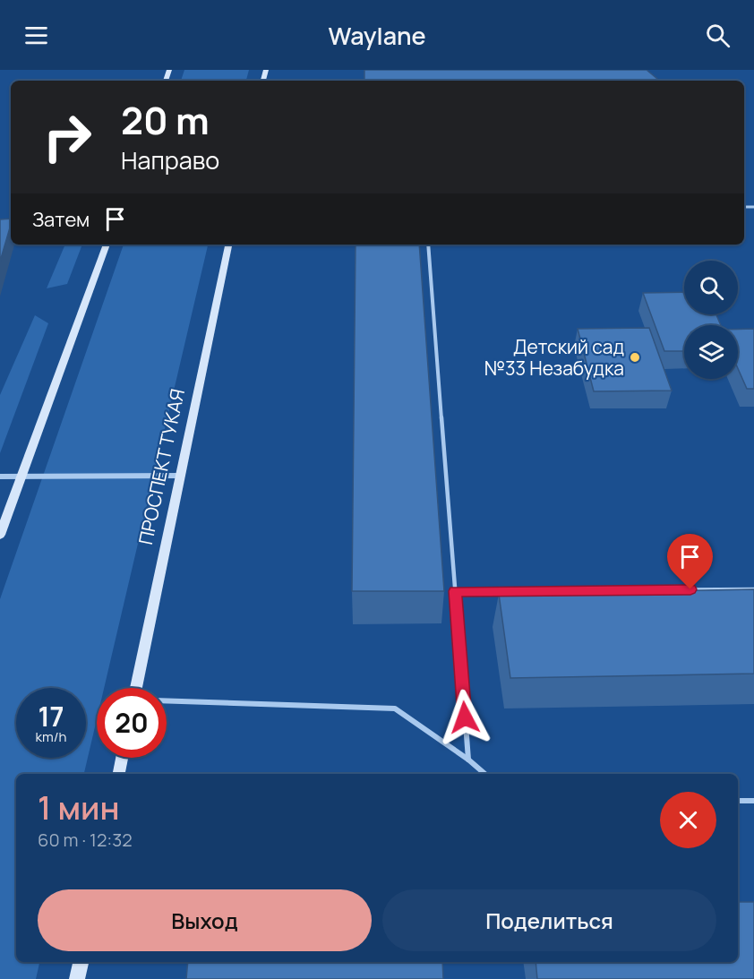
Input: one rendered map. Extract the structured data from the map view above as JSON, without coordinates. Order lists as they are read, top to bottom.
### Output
{
  "streets": {
    "main road": ["ПРОСПЕКТ ТУКАЯ"]
  },
  "places": ["Детский сад №33 Незабудка"],
  "page": {
    "header": "Waylane",
    "turn": ["20 m", "Направо"],
    "then": "Затем",
    "speed": "17 km/h",
    "limit": "20",
    "heading": ["1 мин", "60 m · 12:32"],
    "buttons": ["Выход", "Поделиться"]
  }
}
